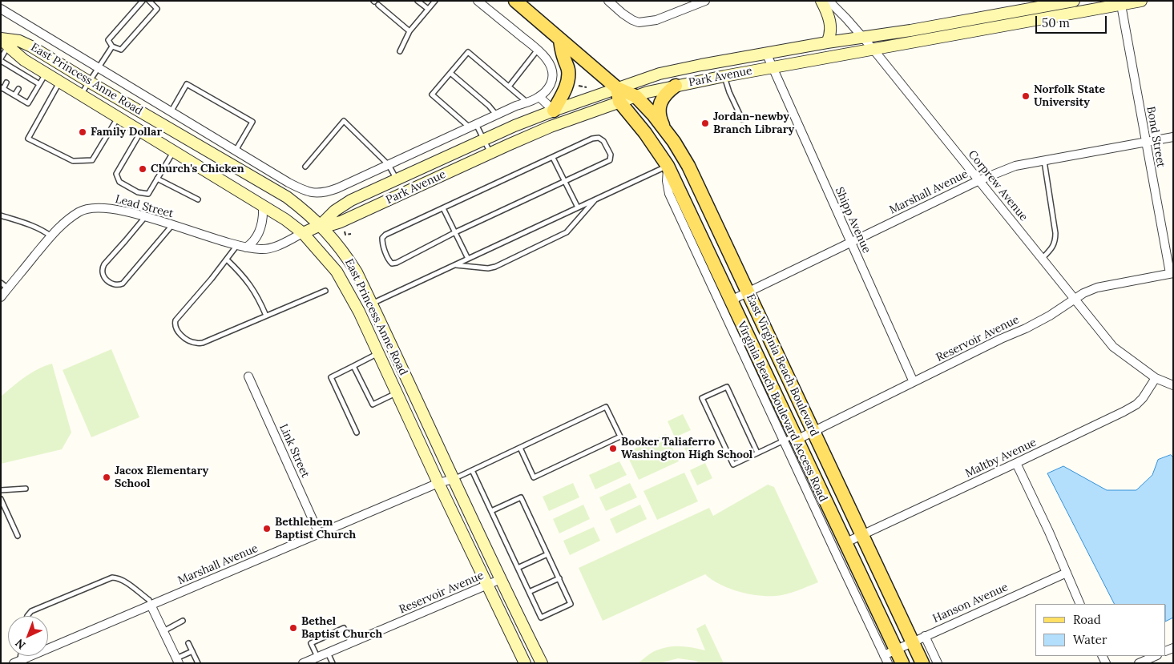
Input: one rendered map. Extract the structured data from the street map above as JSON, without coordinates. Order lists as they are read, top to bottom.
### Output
{
  "streets": {
    "main road": ["Park Avenue", "East Princess Anne Road", "East Virginia Beach Boulevard"],
    "street": [
      "Bond Street",
      "Corprew Avenue",
      "Marshall Avenue",
      "Lead Street",
      "Shipp Avenue",
      "Reservoir Avenue",
      "Virginia Beach Boulevard Access Road",
      "Link Street",
      "Maltby Avenue",
      "Hanson Avenue"
    ]
  },
  "crossings": [
    ["Park Avenue", "East Princess Anne Road"],
    ["Park Avenue", "Bond Street"],
    ["Park Avenue", "Corprew Avenue"],
    ["Park Avenue", "Lead Street"],
    ["Park Avenue", "Shipp Avenue"],
    ["Park Avenue", "East Virginia Beach Boulevard"],
    ["East Princess Anne Road", "Marshall Avenue"],
    ["East Princess Anne Road", "Lead Street"],
    ["East Princess Anne Road", "Reservoir Avenue"],
    ["Bond Street", "Marshall Avenue"],
    ["Bond Street", "Reservoir Avenue"],
    ["Corprew Avenue", "Marshall Avenue"],
    ["Corprew Avenue", "Reservoir Avenue"],
    ["Corprew Avenue", "Maltby Avenue"],
    ["Marshall Avenue", "Shipp Avenue"],
    ["Marshall Avenue", "East Virginia Beach Boulevard"],
    ["Marshall Avenue", "Link Street"],
    ["Shipp Avenue", "Reservoir Avenue"],
    ["Reservoir Avenue", "East Virginia Beach Boulevard"],
    ["Reservoir Avenue", "Virginia Beach Boulevard Access Road"],
    ["East Virginia Beach Boulevard", "Virginia Beach Boulevard Access Road"],
    ["East Virginia Beach Boulevard", "Maltby Avenue"],
    ["East Virginia Beach Boulevard", "Hanson Avenue"],
    ["Virginia Beach Boulevard Access Road", "Hanson Avenue"]
  ],
  "places": [
    "Norfolk State University",
    "Jordan-newby Branch Library",
    "Family Dollar",
    "Church's Chicken",
    "Booker Taliaferro Washington High School",
    "Jacox Elementary School",
    "Bethlehem Baptist Church",
    "Bethel Baptist Church"
  ],
  "legend": ["Road", "Water"],
  "scale_bar": "50 m",
  "north": "bottom left"
}
